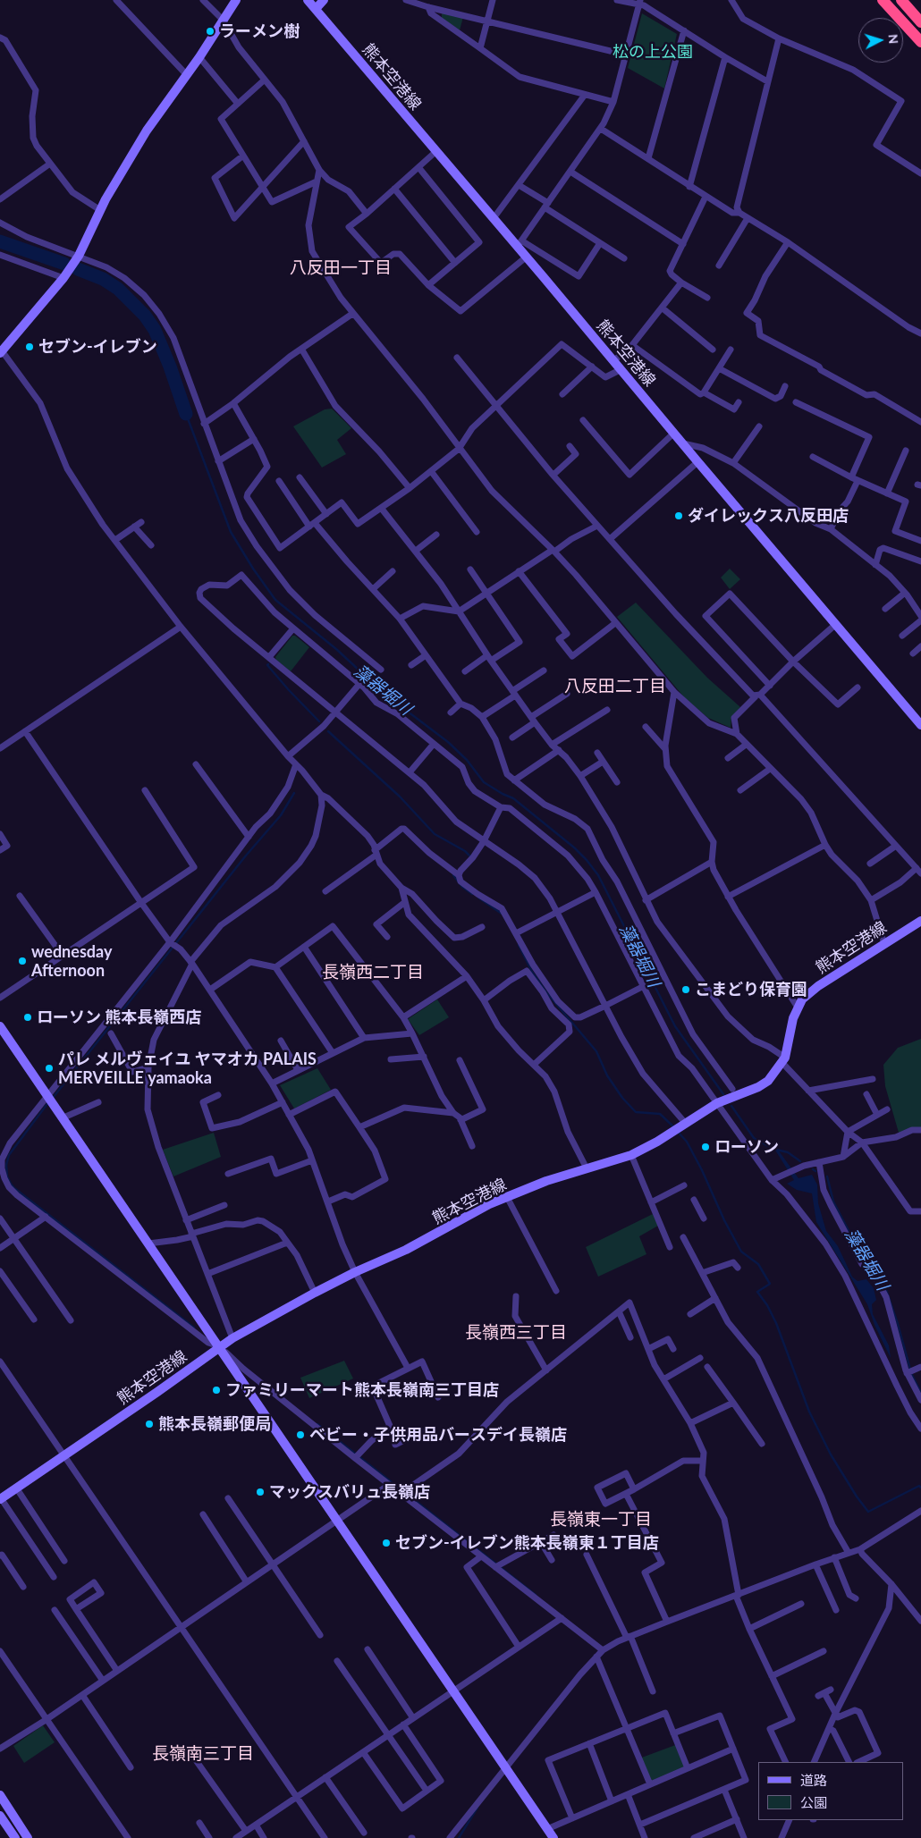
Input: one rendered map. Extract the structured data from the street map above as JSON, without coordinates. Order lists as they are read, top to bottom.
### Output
{
  "streets": {
    "main road": ["熊本空港線"]
  },
  "districts": [
    "八反田一丁目",
    "八反田二丁目",
    "長嶺西二丁目",
    "長嶺西三丁目",
    "長嶺東一丁目",
    "長嶺南三丁目"
  ],
  "water": ["藻器堀川"],
  "parks": ["松の上公園"],
  "places": [
    "ラーメン樹",
    "セブン-イレブン",
    "ダイレックス八反田店",
    "wednesday Afternoon",
    "こまどり保育園",
    "ローソン 熊本長嶺西店",
    "パレ メルヴェイユ ヤマオカ PALAIS MERVEILLE yamaoka",
    "ローソン",
    "ファミリーマート熊本長嶺南三丁目店",
    "熊本長嶺郵便局",
    "ベビー・子供用品バースデイ長嶺店",
    "マックスバリュ長嶺店",
    "セブン-イレブン熊本長嶺東１丁目店"
  ],
  "legend": ["道路", "公園"],
  "north": "right"
}
